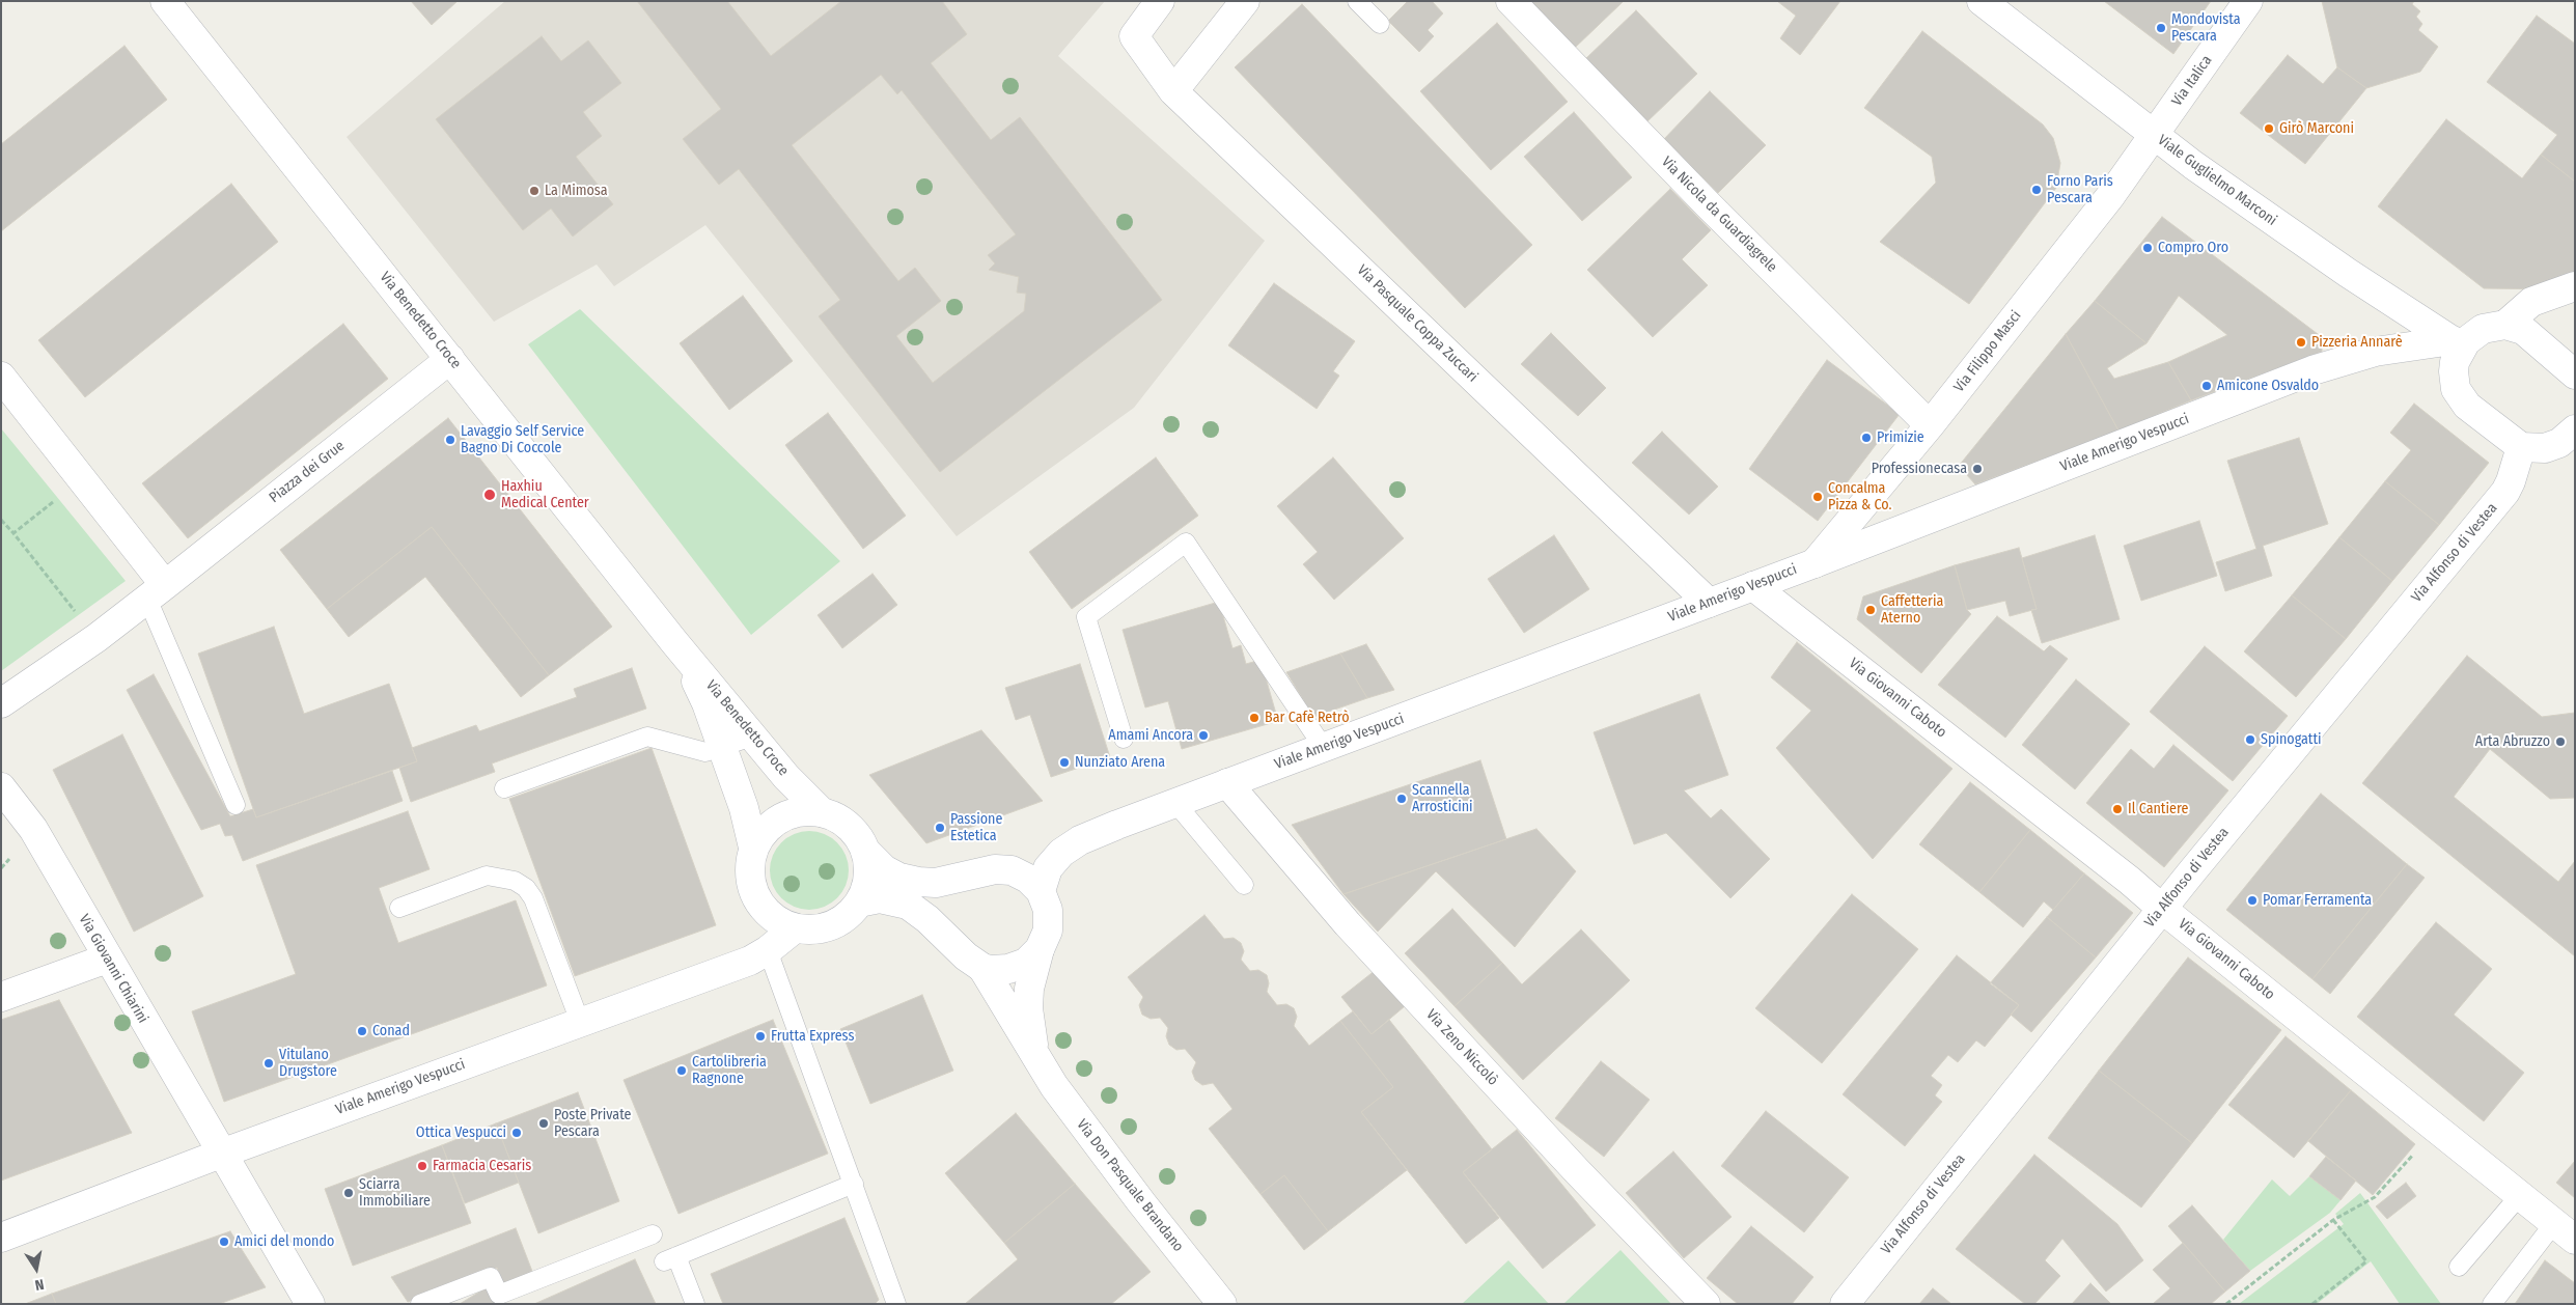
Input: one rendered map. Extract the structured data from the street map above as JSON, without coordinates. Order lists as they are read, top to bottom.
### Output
{
  "streets": {
    "street": [
      "Via Italica",
      "Viale Guglielmo Marconi",
      "Via Nicola da Guardiagrele",
      "Via Benedetto Croce",
      "Via Pasquale Coppa Zuccari",
      "Via Filippo Masci",
      "Viale Amerigo Vespucci",
      "Piazza dei Grue",
      "Via Alfonso di Vestea",
      "Via Giovanni Caboto",
      "Via Giovanni Chiarini",
      "Via Zeno Niccolò",
      "Via Don Pasquale Brandano"
    ]
  },
  "crossings": [
    ["Via Italica", "Viale Guglielmo Marconi"],
    ["Via Italica", "Via Filippo Masci"],
    ["Viale Guglielmo Marconi", "Via Filippo Masci"],
    ["Viale Guglielmo Marconi", "Viale Amerigo Vespucci"],
    ["Via Nicola da Guardiagrele", "Via Filippo Masci"],
    ["Via Benedetto Croce", "Viale Amerigo Vespucci"],
    ["Via Benedetto Croce", "Piazza dei Grue"],
    ["Via Pasquale Coppa Zuccari", "Viale Amerigo Vespucci"],
    ["Via Filippo Masci", "Viale Amerigo Vespucci"],
    ["Viale Amerigo Vespucci", "Via Giovanni Caboto"],
    ["Viale Amerigo Vespucci", "Via Giovanni Chiarini"],
    ["Viale Amerigo Vespucci", "Via Zeno Niccolò"],
    ["Via Alfonso di Vestea", "Via Giovanni Caboto"]
  ],
  "places": [
    "Mondovista Pescara",
    "Girò Marconi",
    "Forno Paris Pescara",
    "La Mimosa",
    "Compro Oro",
    "Pizzeria Annarè",
    "Amicone Osvaldo",
    "Primizie",
    "Lavaggio Self Service Bagno Di Coccole",
    "Professionecasa",
    "Haxhiu Medical Center",
    "Concalma Pizza & Co.",
    "Caffetteria Aterno",
    "Bar Cafè Retrò",
    "Amami Ancora",
    "Spinogatti",
    "Arta Abruzzo",
    "Nunziato Arena",
    "Scannella Arrosticini",
    "Il Cantiere",
    "Passione Estetica",
    "Pomar Ferramenta",
    "Conad",
    "Frutta Express",
    "Vitulano Drugstore",
    "Cartolibreria Ragnone",
    "Poste Private Pescara",
    "Ottica Vespucci",
    "Farmacia Cesaris",
    "Sciarra Immobiliare",
    "Amici del mondo"
  ],
  "north": "bottom"
}
